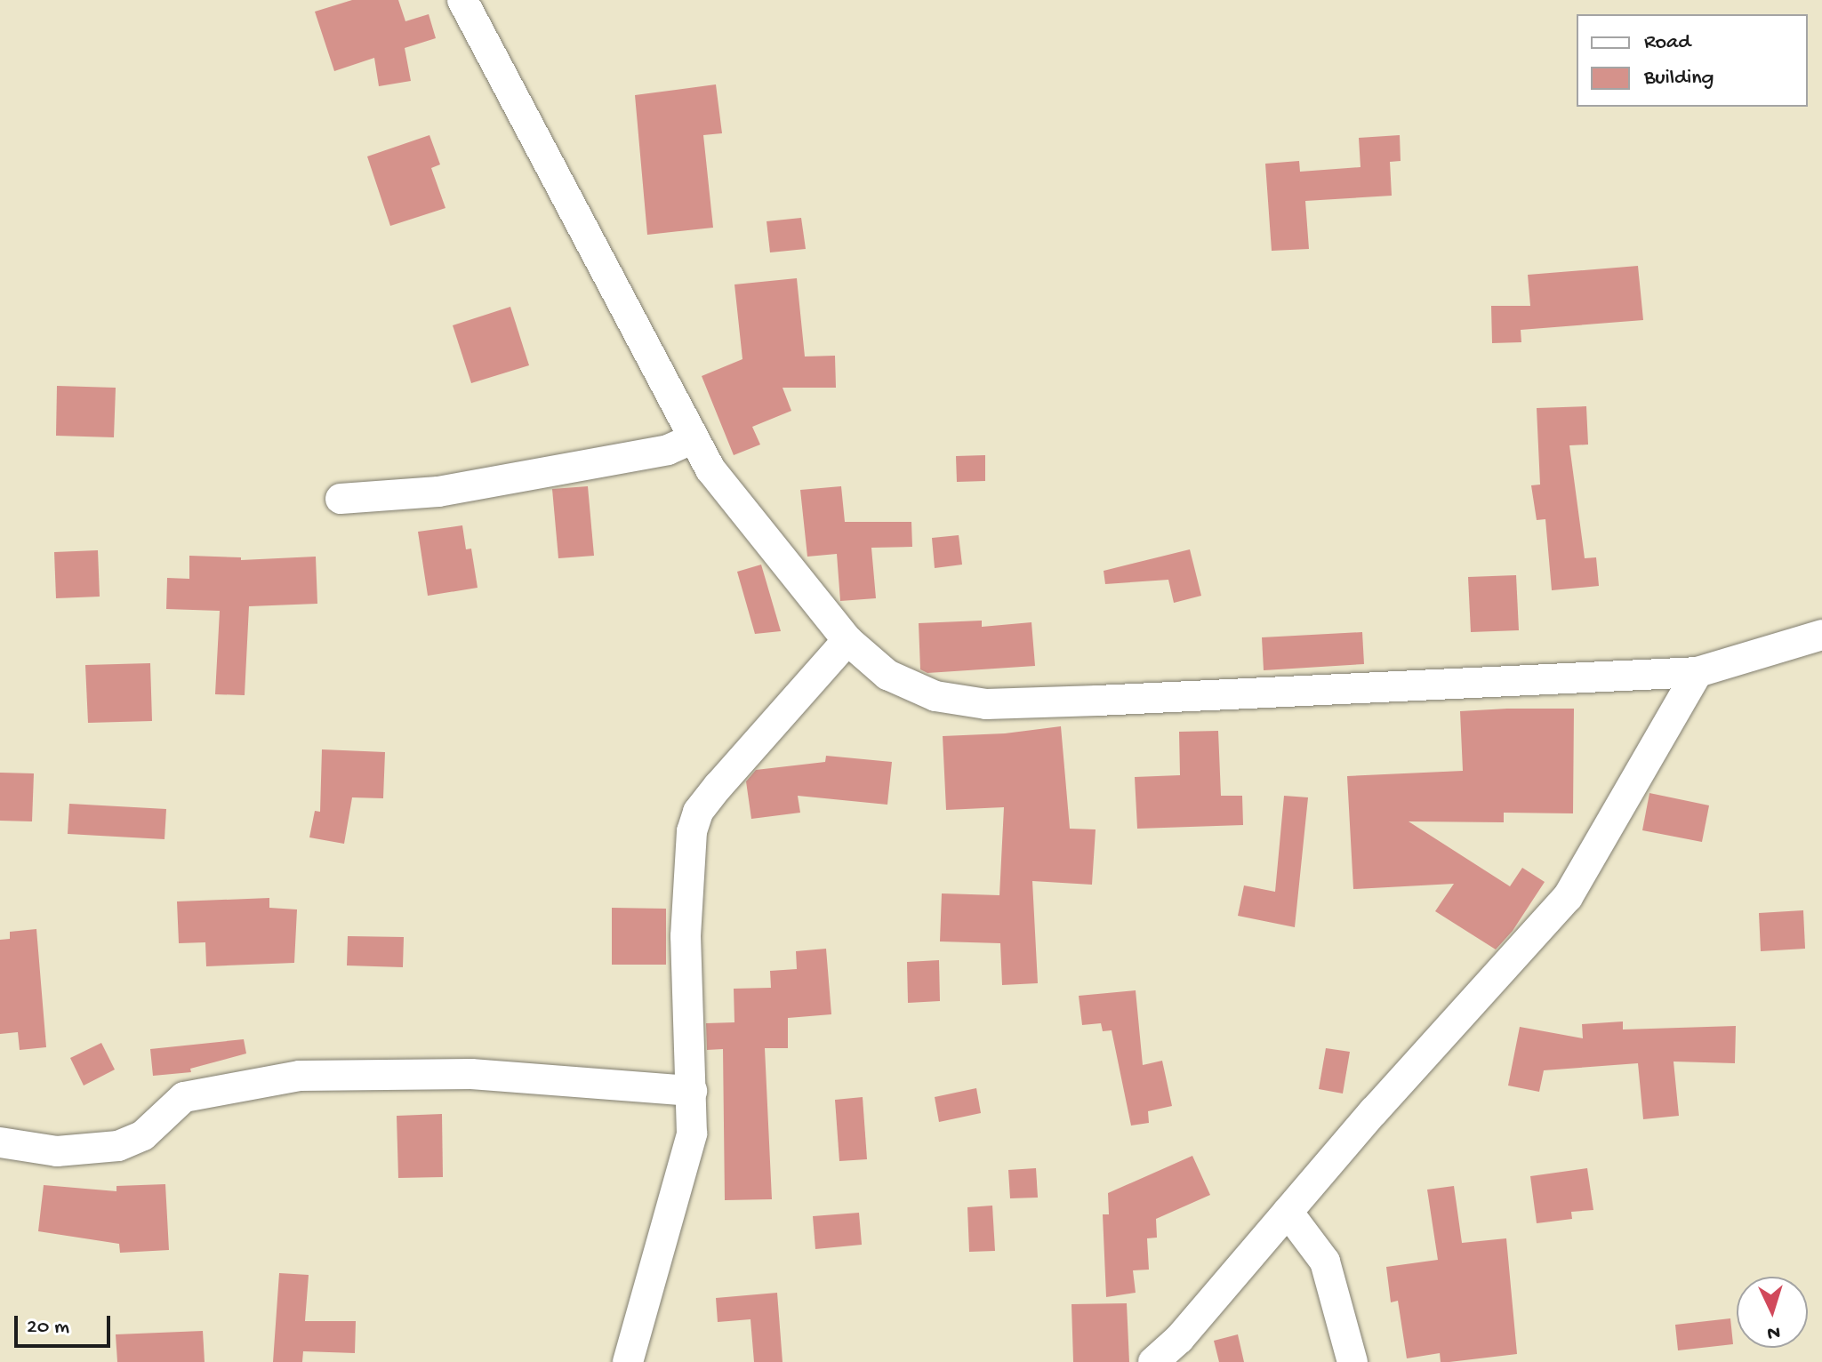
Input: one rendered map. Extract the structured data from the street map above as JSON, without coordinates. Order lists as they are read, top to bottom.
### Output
{
  "legend": ["Road", "Building"],
  "scale_bar": "20 m",
  "north": "bottom"
}
